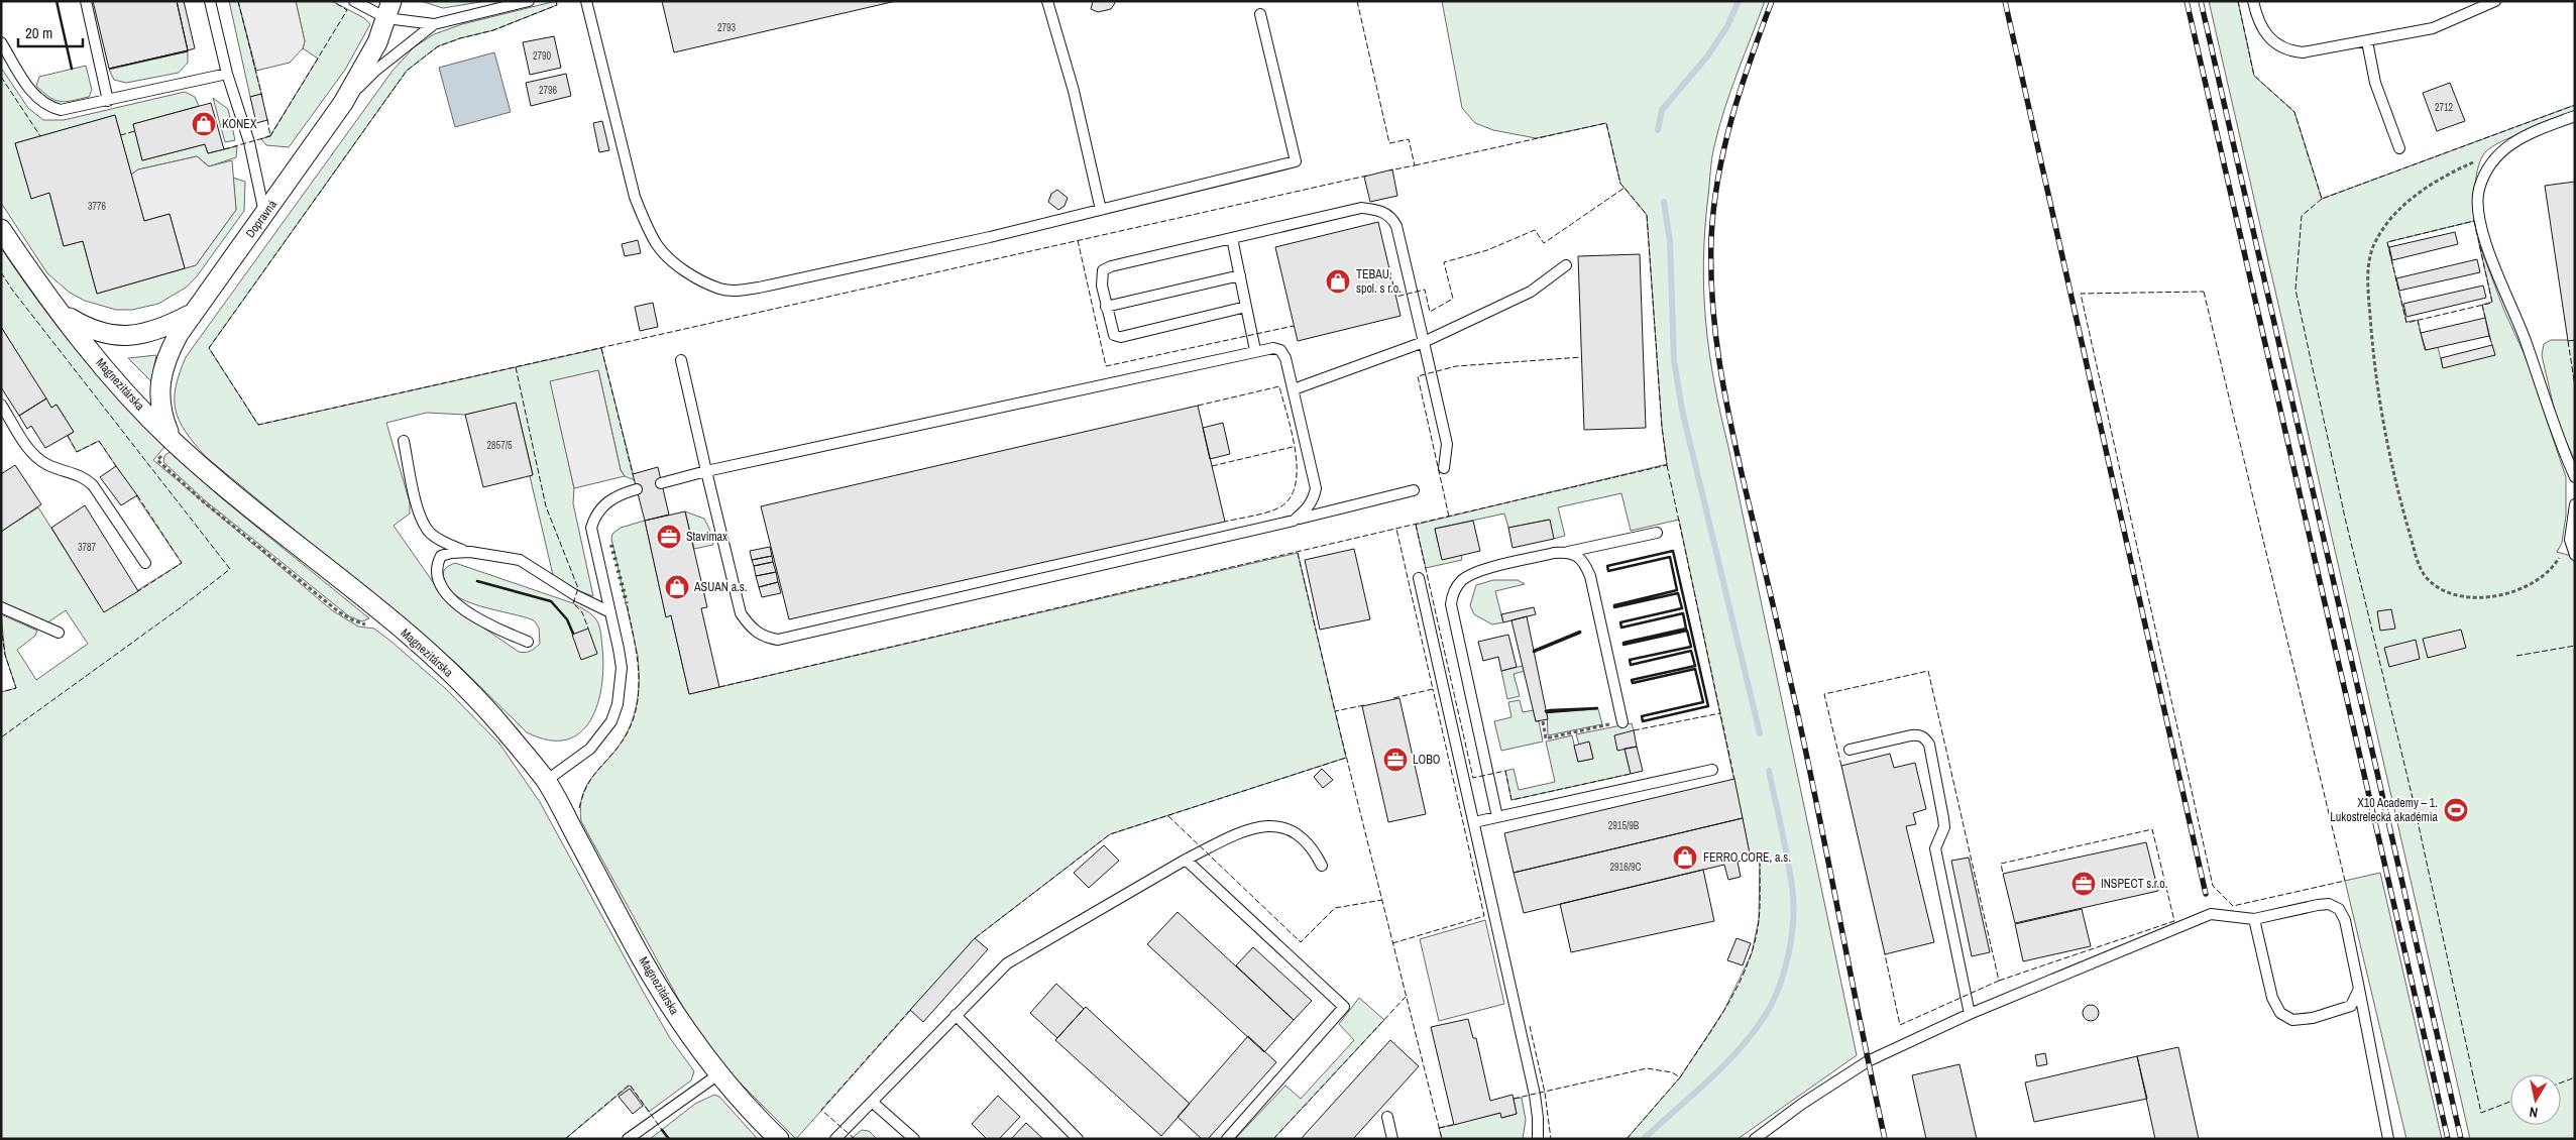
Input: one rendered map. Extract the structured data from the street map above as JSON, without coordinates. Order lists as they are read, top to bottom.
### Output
{
  "streets": {
    "street": ["Dopravná", "Magnezitárska"]
  },
  "crossings": [
    ["Dopravná", "Magnezitárska"]
  ],
  "places": {
    "shop": [
      "KONEX",
      "TEBAU, spol. s r.o.",
      "ASUAN a.s.",
      "FERRO CORE, a.s."
    ],
    "office": ["Stavimax", "LOBO", "INSPECT s.r.o."],
    "sports": ["X10 Academy – 1. Lukostrelecká akadémia"]
  },
  "house_numbers": [
    "2793",
    "2790",
    "2796",
    "2712",
    "3776",
    "2857/5",
    "3787",
    "2915/9B",
    "2916/9C"
  ],
  "scale_bar": "20 m",
  "north": "bottom"
}
